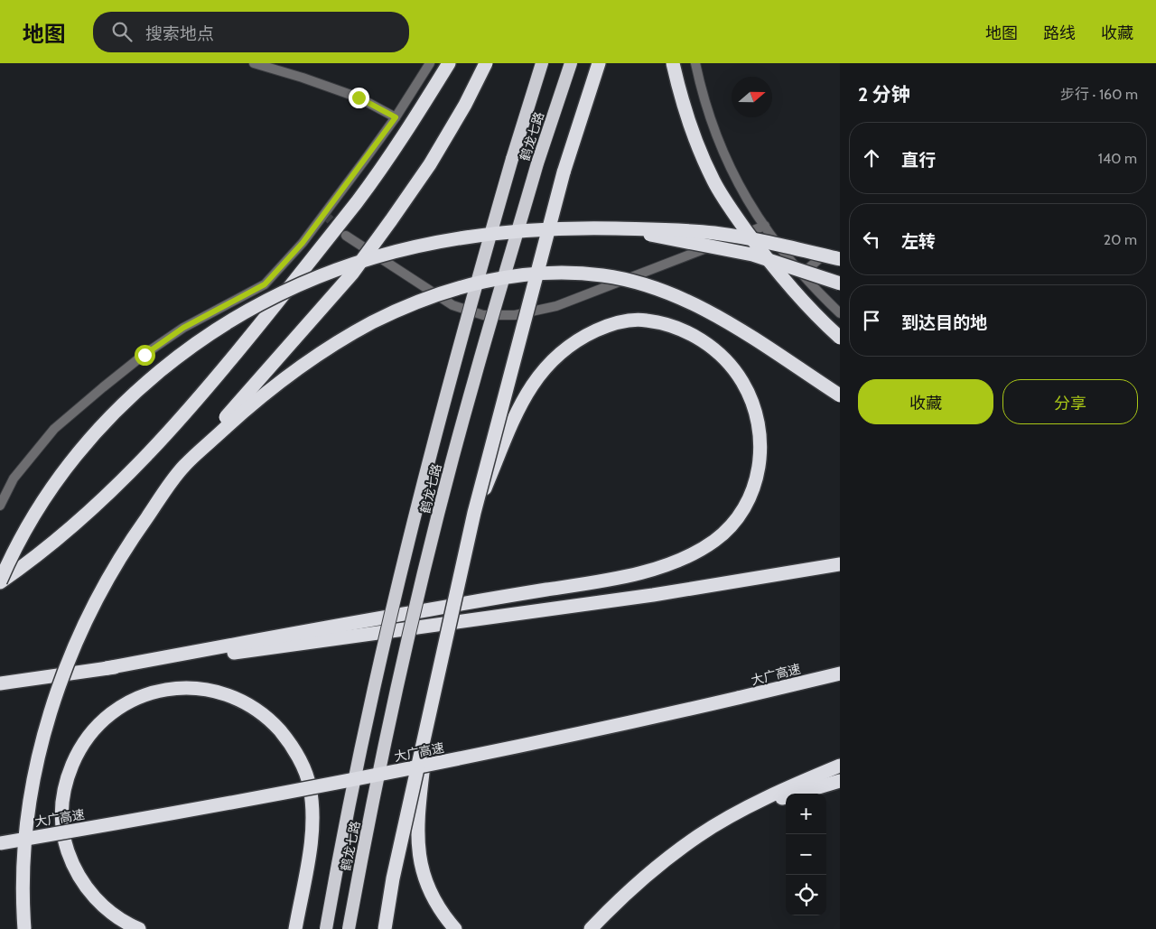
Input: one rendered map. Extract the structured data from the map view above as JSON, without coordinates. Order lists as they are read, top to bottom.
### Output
{
  "streets": {
    "highway": ["鹤龙七路", "大广高速"]
  },
  "north": "right",
  "page": {
    "header": "地图",
    "search": "搜索地点",
    "nav": ["地图", "路线", "收藏"],
    "heading": ["2 分钟", "步行 · 160 m"],
    "list": [
      ["直行", "140 m"],
      ["左转", "20 m"],
      "到达目的地"
    ],
    "buttons": ["收藏", "分享"],
    "map_buttons": ["+", "−"]
  }
}
